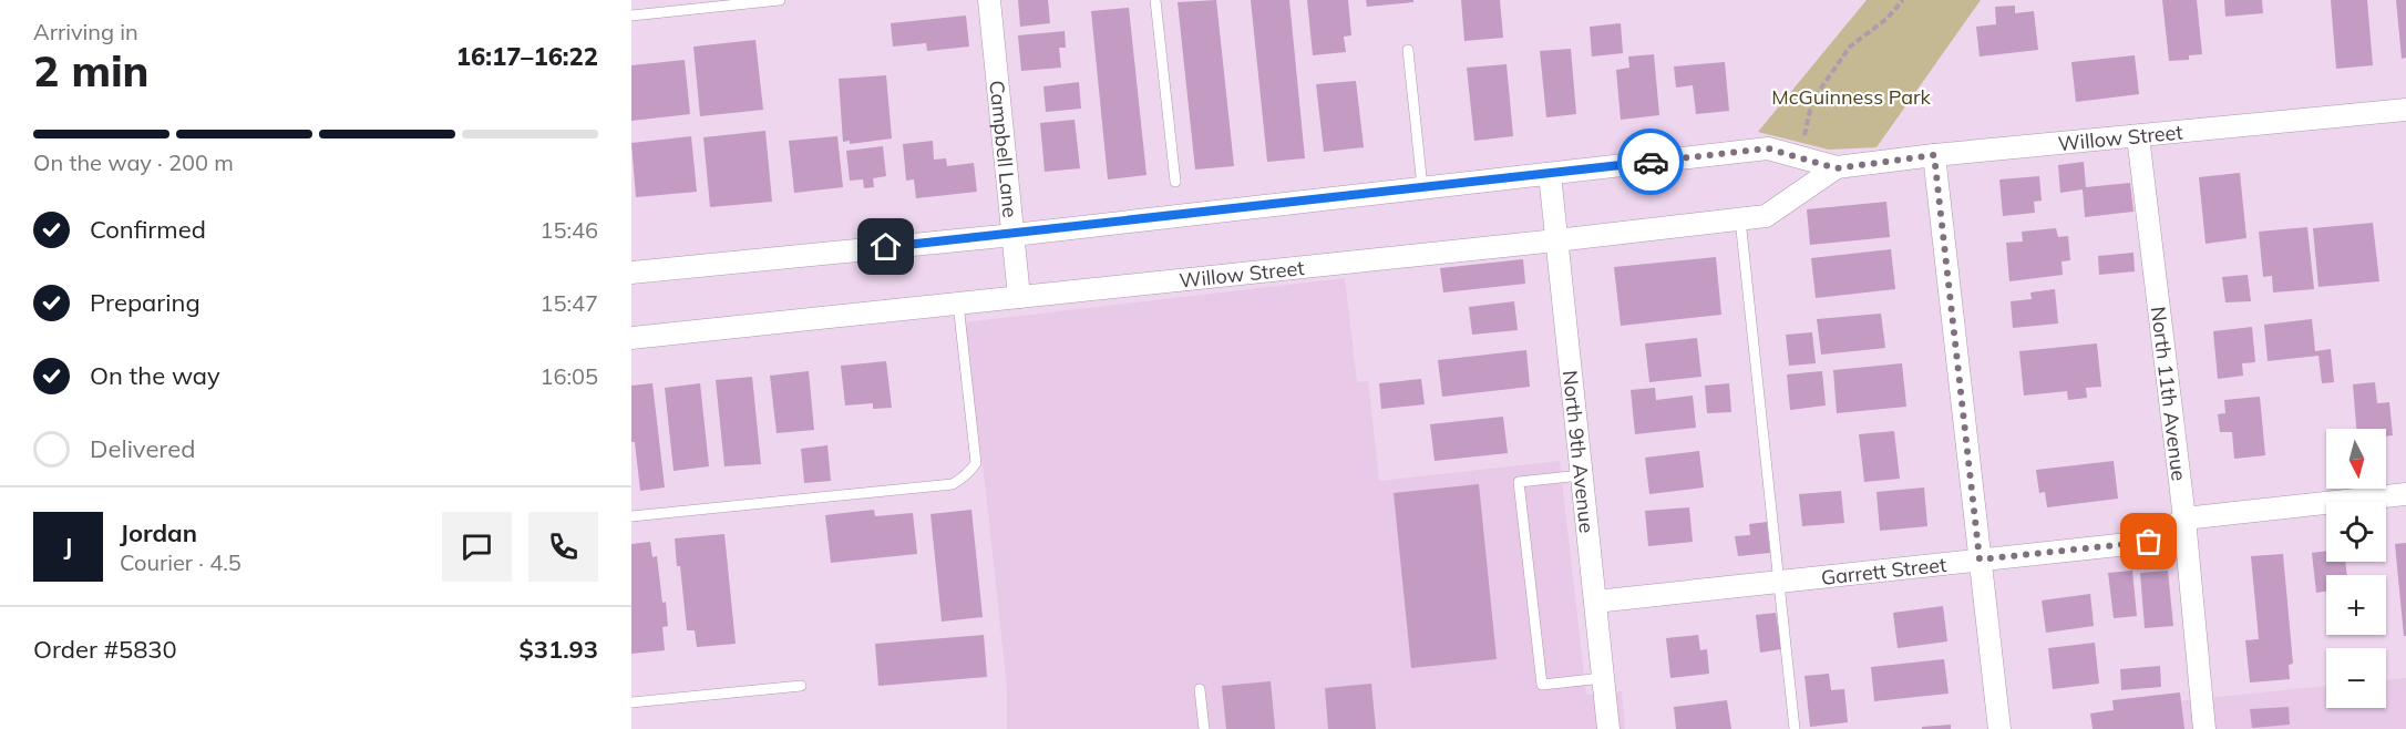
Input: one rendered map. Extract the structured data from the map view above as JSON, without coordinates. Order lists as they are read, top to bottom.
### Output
{
  "streets": {
    "street": [
      "Willow Street",
      "Campbell Lane",
      "North 11th Avenue",
      "North 9th Avenue",
      "Garrett Street"
    ]
  },
  "crossings": [
    ["Willow Street", "Campbell Lane"],
    ["Willow Street", "North 11th Avenue"],
    ["Willow Street", "North 9th Avenue"],
    ["North 11th Avenue", "Garrett Street"],
    ["North 9th Avenue", "Garrett Street"]
  ],
  "parks": ["McGuinness Park"],
  "north": "bottom",
  "page": {
    "heading": ["2 min", "Arriving in", "16:17–16:22"],
    "panel": [
      "Jordan",
      "Courier · 4.5",
      "Order #5830",
      "$31.93"
    ],
    "bar": "On the way · 200 m",
    "list": [
      ["Confirmed", "15:46"],
      ["Preparing", "15:47"],
      ["On the way", "16:05"],
      "Delivered"
    ],
    "map_buttons": ["+", "−"],
    "round": "J"
  }
}
